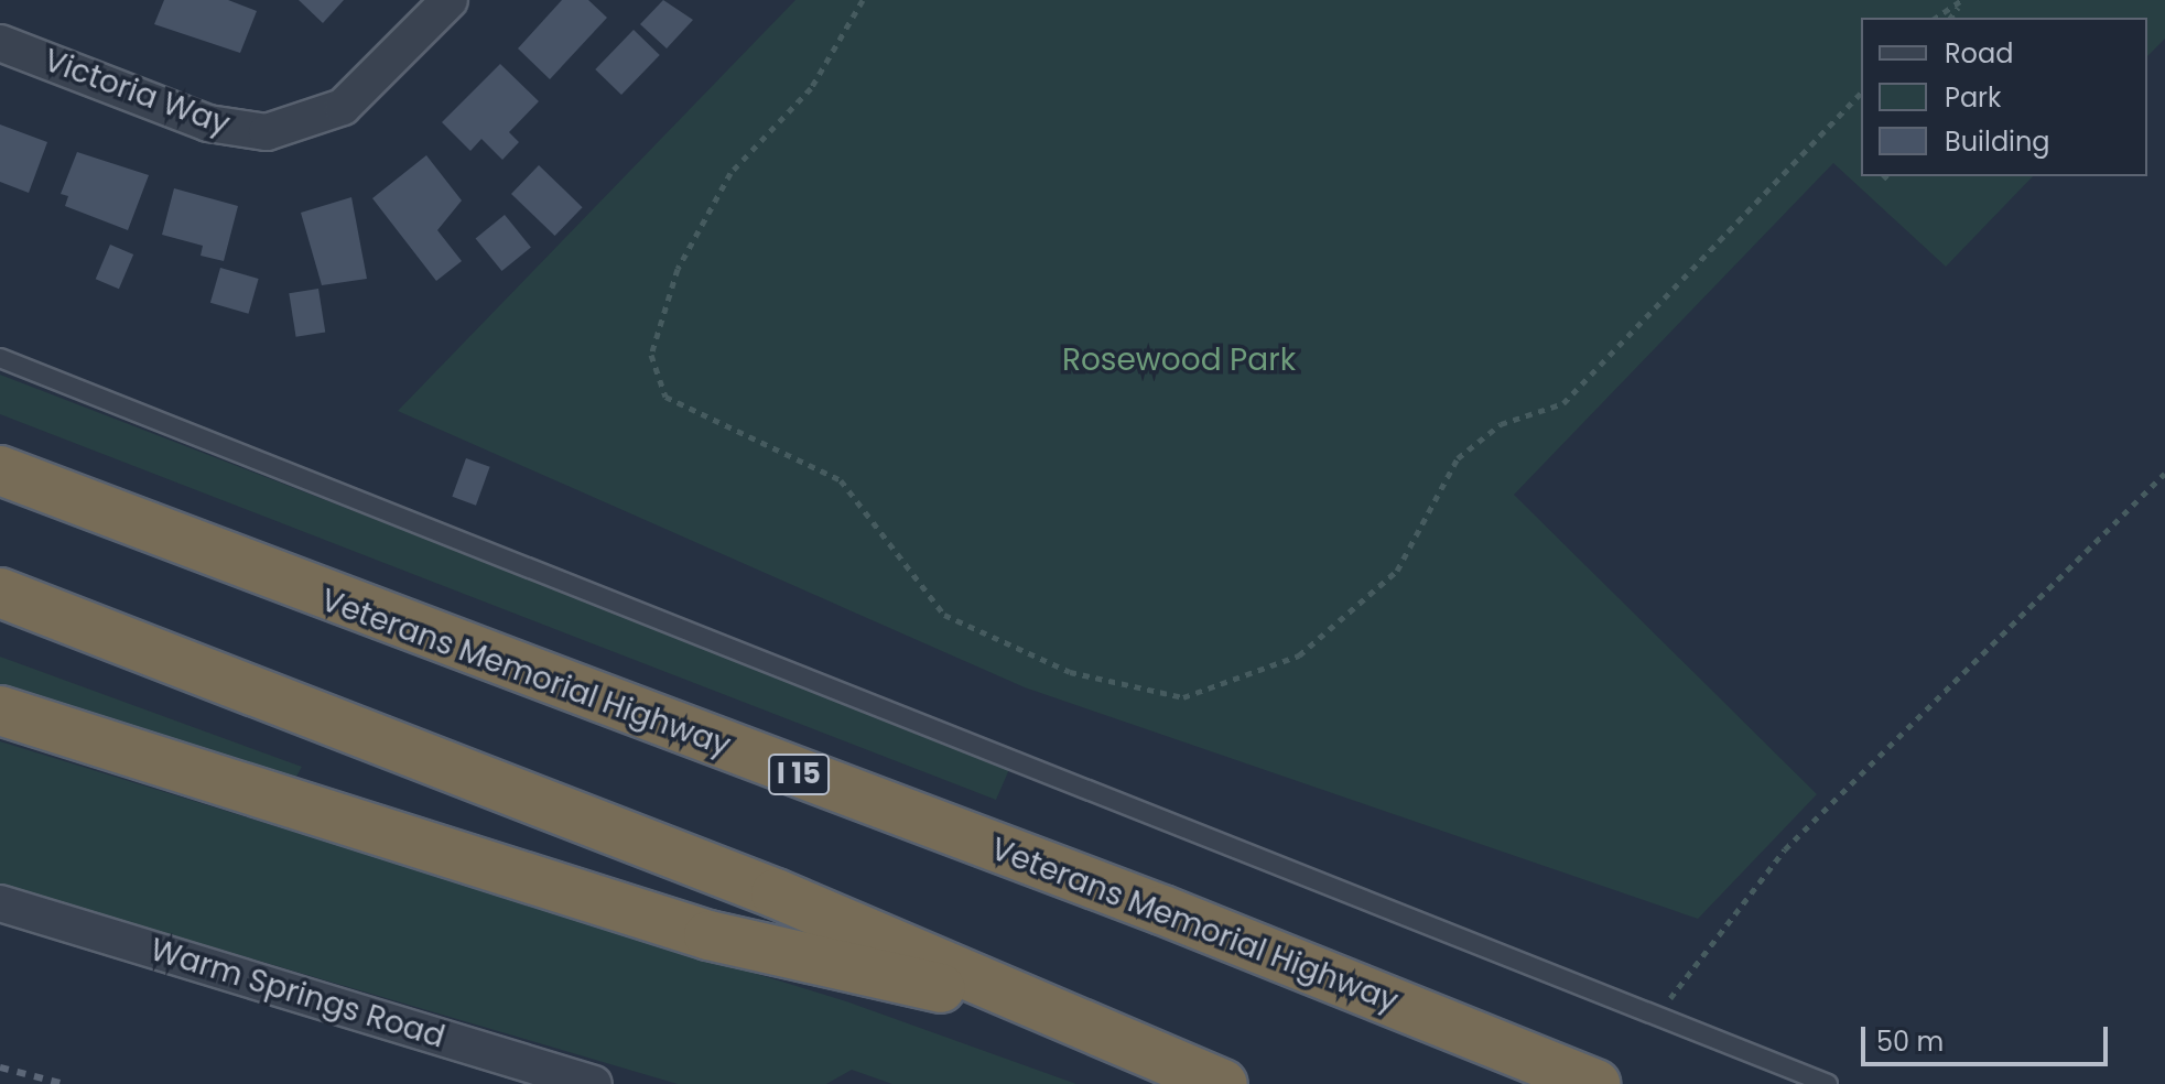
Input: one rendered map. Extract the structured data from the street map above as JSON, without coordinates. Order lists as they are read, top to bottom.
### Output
{
  "streets": {
    "highway": ["Veterans Memorial Highway", "I 15"],
    "street": ["Victoria Way", "Warm Springs Road"]
  },
  "parks": ["Rosewood Park"],
  "legend": ["Road", "Park", "Building"],
  "scale_bar": "50 m"
}
